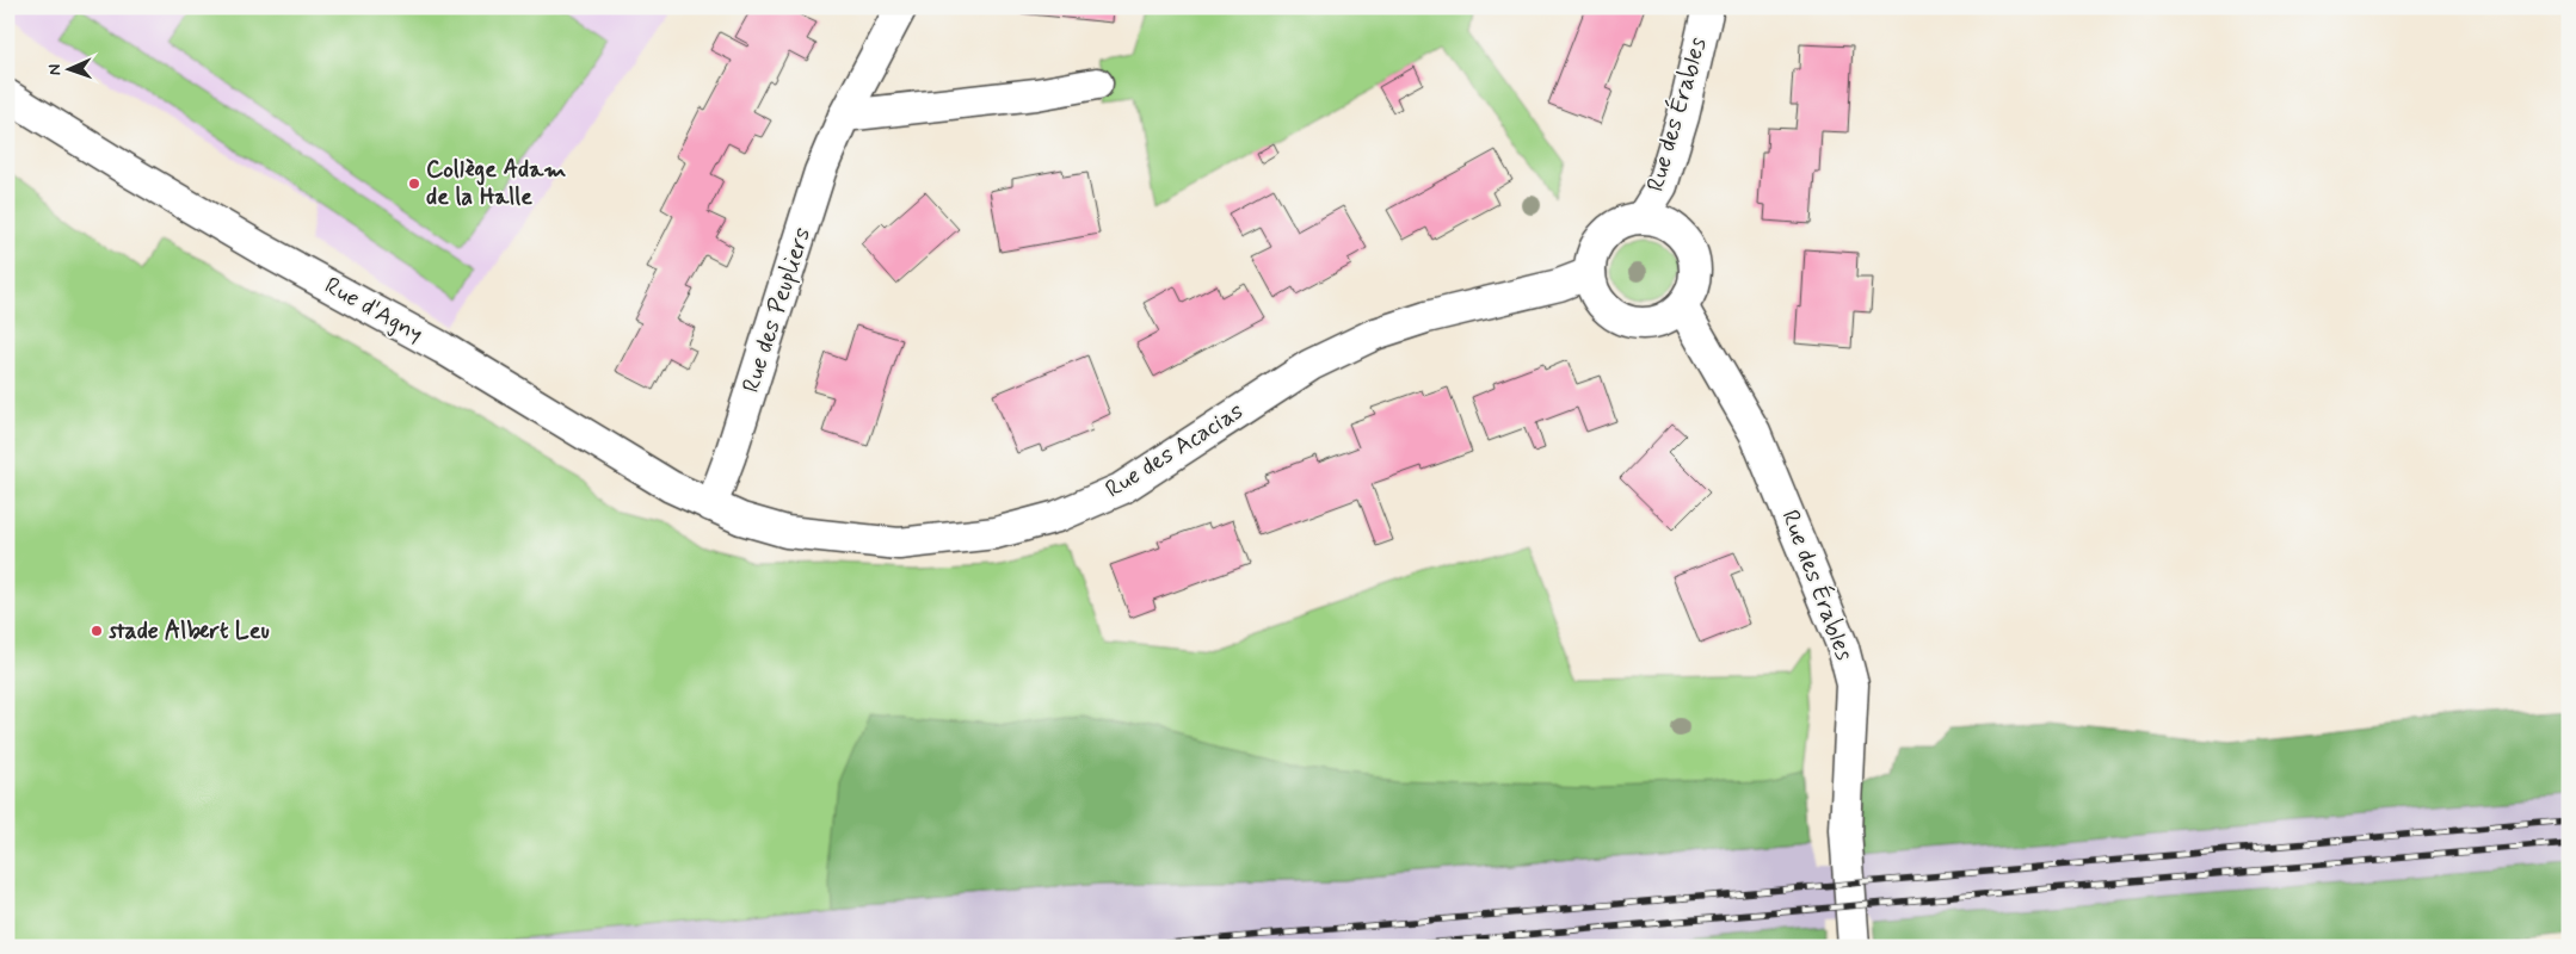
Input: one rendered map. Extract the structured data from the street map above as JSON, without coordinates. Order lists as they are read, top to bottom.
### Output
{
  "streets": {
    "street": [
      "Rue des Érables",
      "Rue d'Agny",
      "Rue des Peupliers",
      "Rue des Acacias"
    ]
  },
  "crossings": [
    ["Rue des Érables", "Rue des Acacias"],
    ["Rue d'Agny", "Rue des Peupliers"],
    ["Rue d'Agny", "Rue des Acacias"]
  ],
  "places": ["Collège Adam de la Halle", "stade Albert Leu"],
  "north": "left"
}
